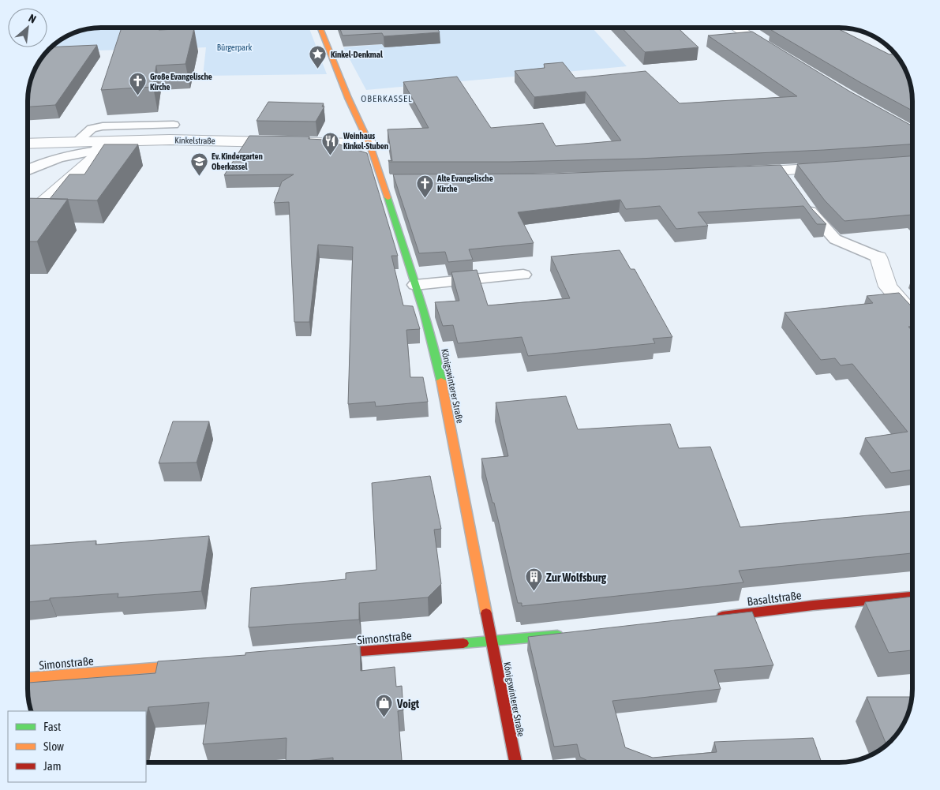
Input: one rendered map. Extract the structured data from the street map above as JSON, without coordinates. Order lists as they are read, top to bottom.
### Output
{
  "streets": {
    "main road": ["Königswinterer Straße", "Basaltstraße", "Simonstraße"],
    "street": ["Kinkelstraße"]
  },
  "crossings": [
    ["Kinkelstraße", "Königswinterer Straße"],
    ["Königswinterer Straße", "Simonstraße"]
  ],
  "districts": ["OBERKASSEL"],
  "parks": ["Bürgerpark"],
  "places": {
    "place": ["Kinkel-Denkmal"],
    "church": ["Große Evangelische Kirche", "Alte Evangelische Kirche"],
    "restaurant": ["Weinhaus Kinkel-Stuben"],
    "school or university": ["Ev. Kindergarten Oberkassel"],
    "building": ["Zur Wolfsburg"],
    "shop": ["Voigt"]
  },
  "legend": ["Fast", "Slow", "Jam"],
  "north": "top right"
}
